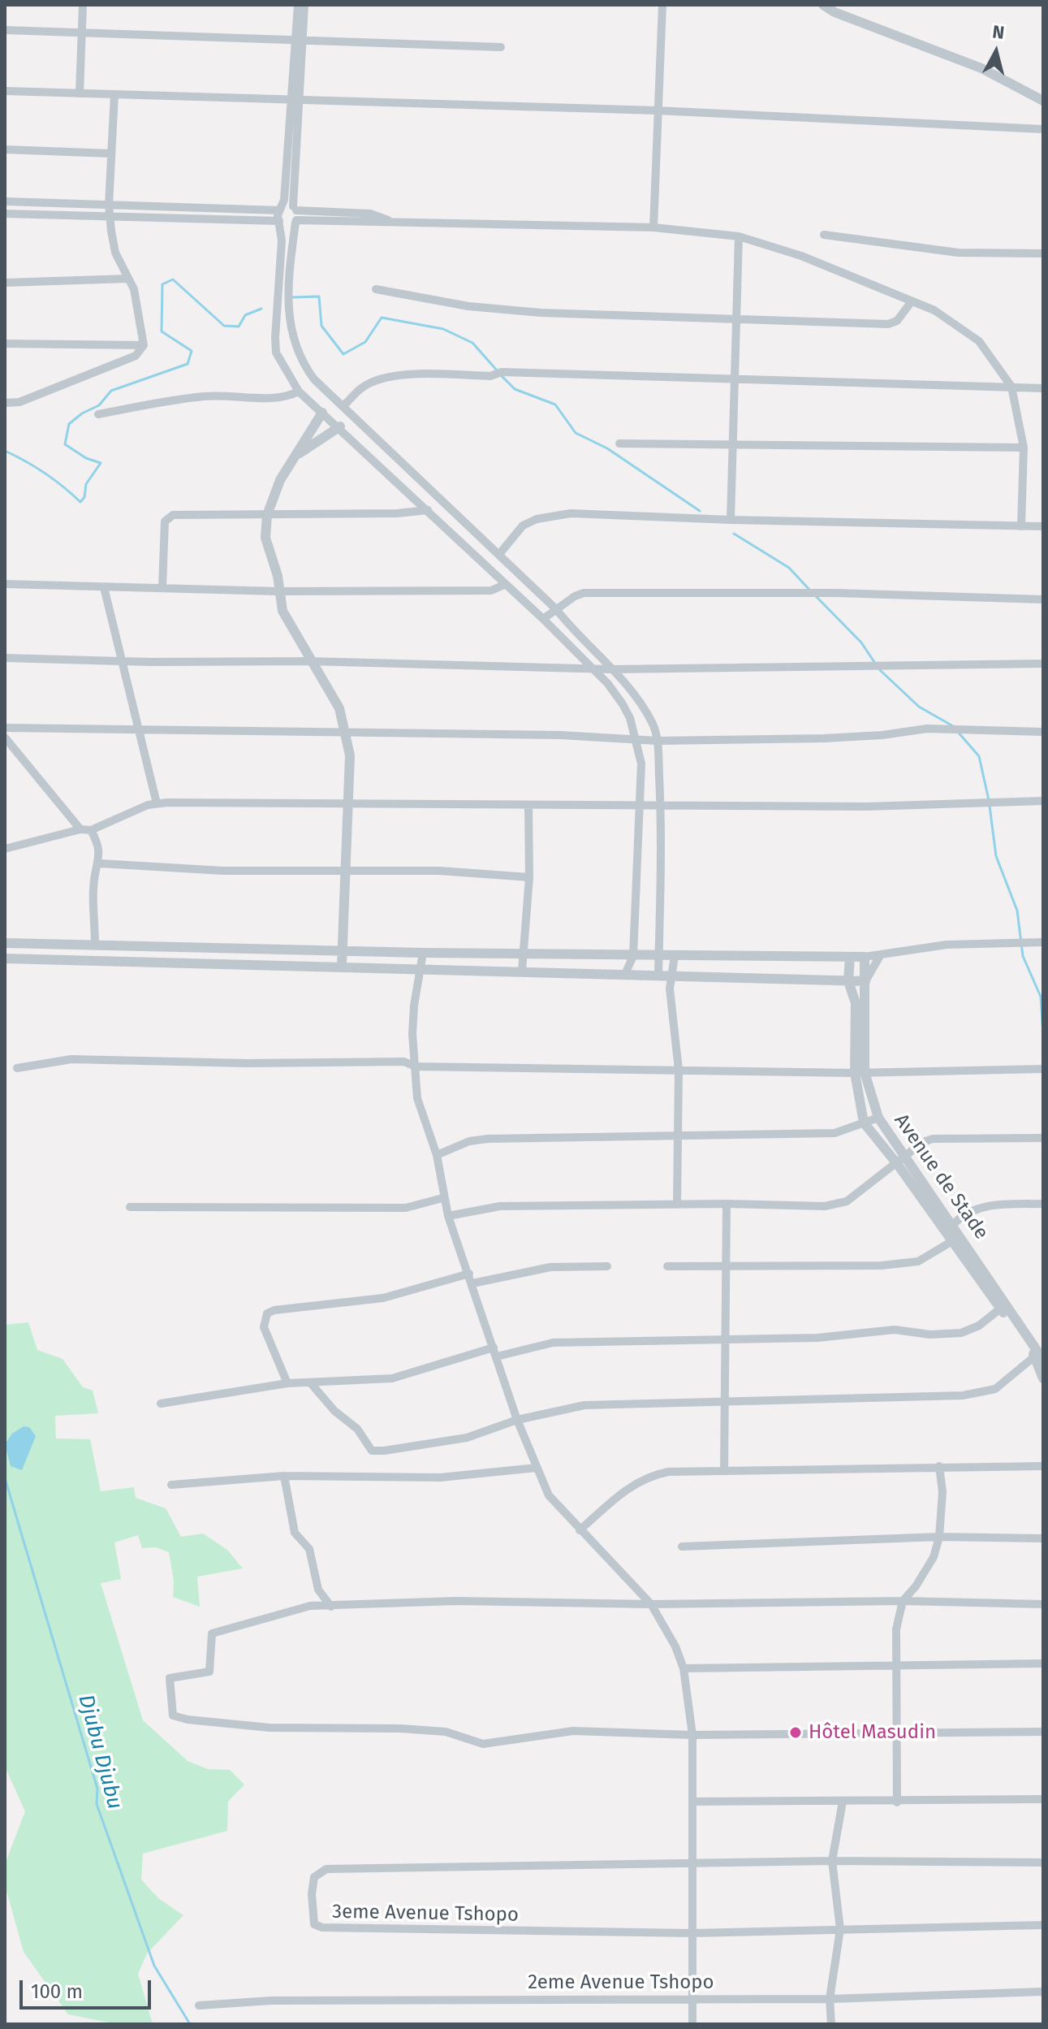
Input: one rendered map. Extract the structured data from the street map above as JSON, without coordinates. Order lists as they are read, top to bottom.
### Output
{
  "streets": {
    "street": ["Avenue de Stade", "3eme Avenue Tshopo", "2eme Avenue Tshopo"]
  },
  "water": ["Djubu Djubu"],
  "places": ["Hôtel Masudin"],
  "scale_bar": "100 m",
  "north": "top"
}
